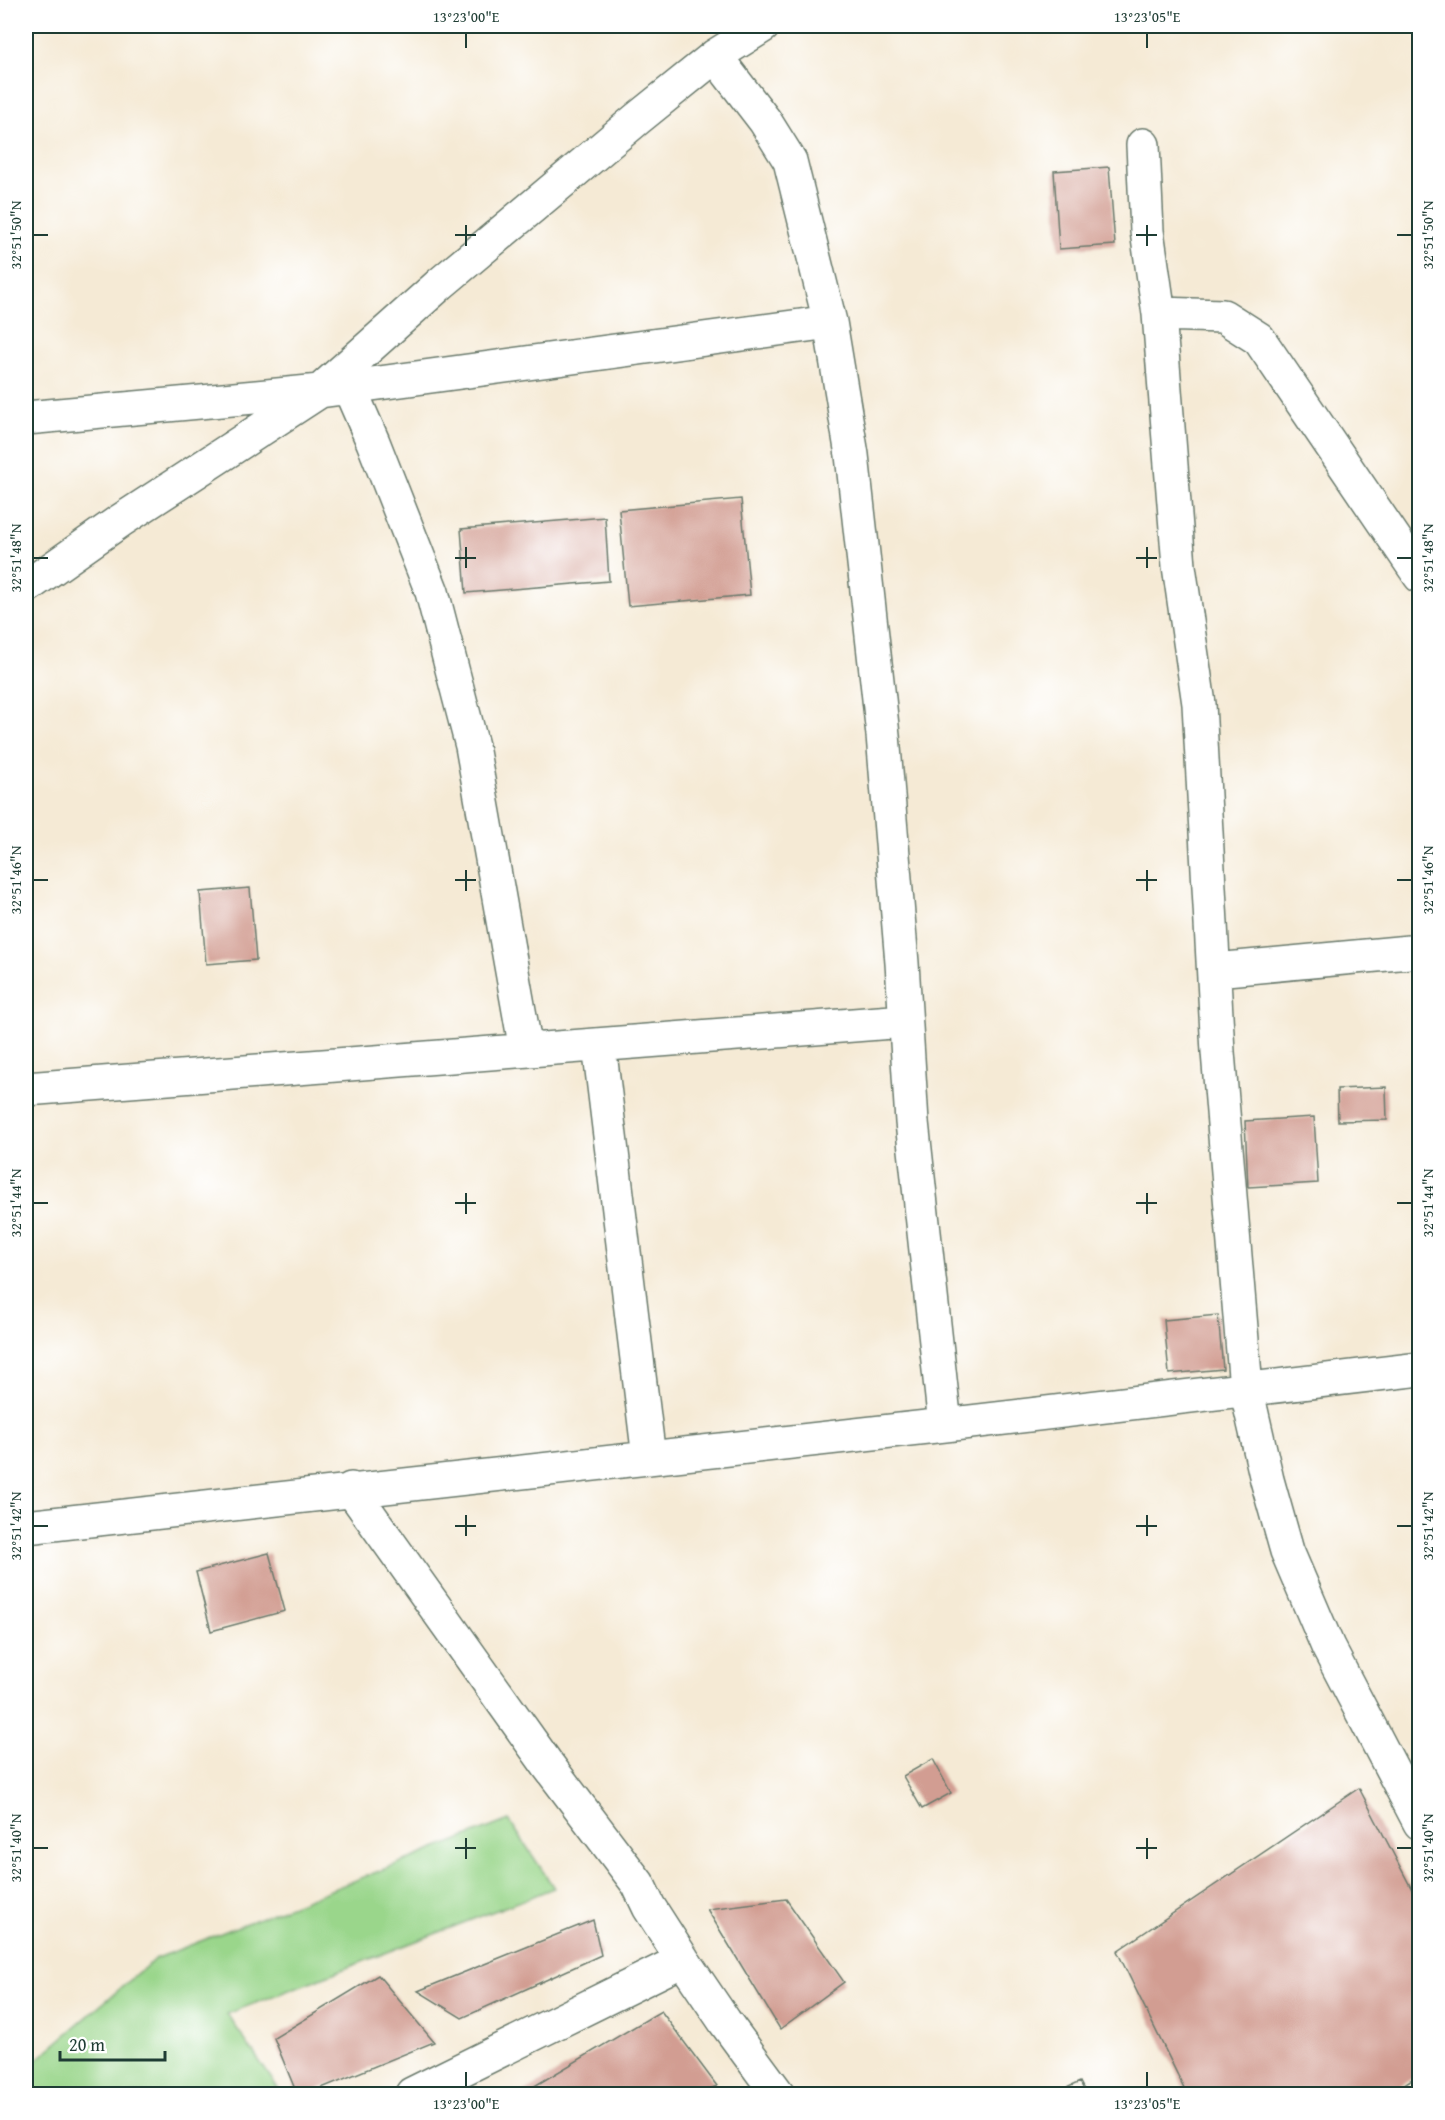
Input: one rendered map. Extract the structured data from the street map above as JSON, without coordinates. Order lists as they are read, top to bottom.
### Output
{
  "scale_bar": "20 m",
  "coordinates": [
    "13°23'00\"E",
    "13°23'05\"E",
    "32°51'50\"N",
    "32°51'48\"N",
    "32°51'46\"N",
    "32°51'44\"N",
    "32°51'42\"N",
    "32°51'40\"N"
  ]
}
